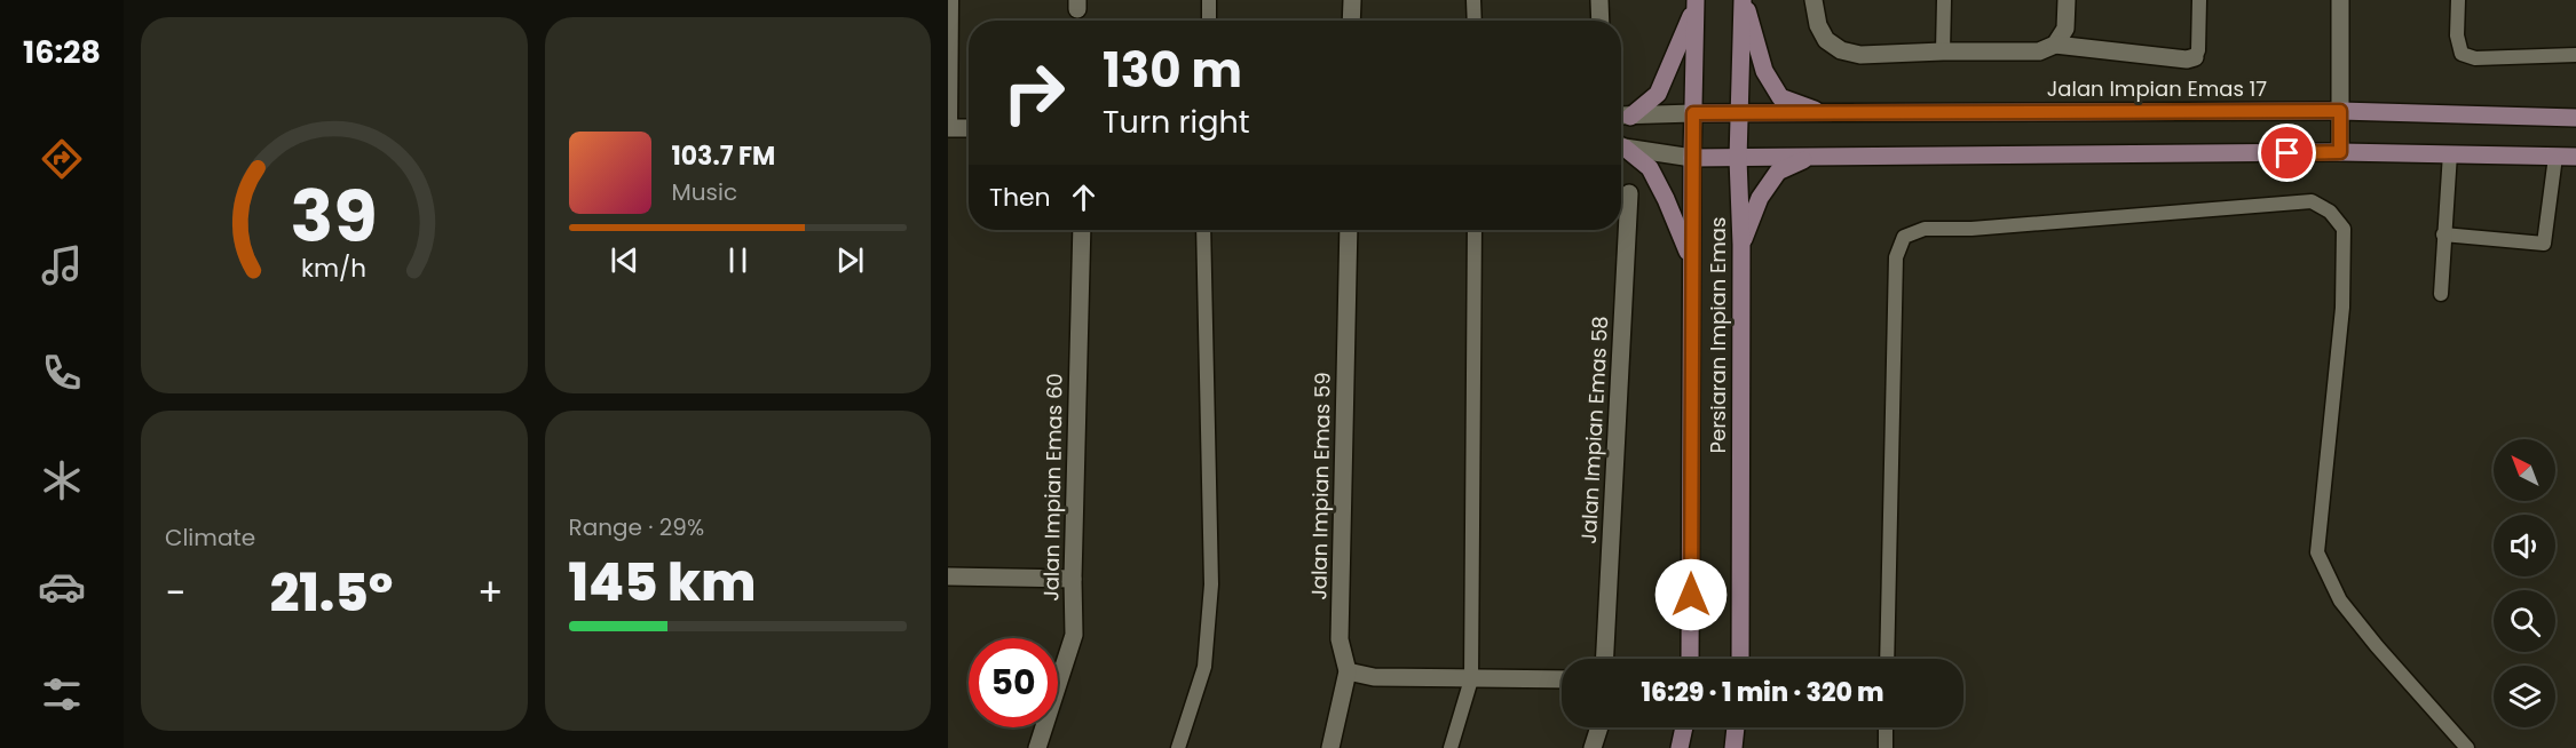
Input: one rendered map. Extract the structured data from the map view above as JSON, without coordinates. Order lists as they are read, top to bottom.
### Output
{
  "streets": {
    "main road": ["Jalan Impian Emas 17", "Persiaran Impian Emas"],
    "street": ["Jalan Impian Emas 58", "Jalan Impian Emas 59", "Jalan Impian Emas 60"]
  },
  "crossings": [
    ["Jalan Impian Emas 17", "Persiaran Impian Emas"]
  ],
  "north": "top left",
  "page": {
    "tabs": "16:28",
    "turn": ["130 m", "Turn right"],
    "song": ["103.7 FM", "Music"],
    "then": "Then",
    "tile": [
      "Climate",
      ["Range · 29%", "145 km"]
    ],
    "heat": ["−", "21.5°", "+"],
    "limit": "50",
    "trip": "16:29 · 1 min · 320 m",
    "gauge": ["39", "km/h"]
  }
}
